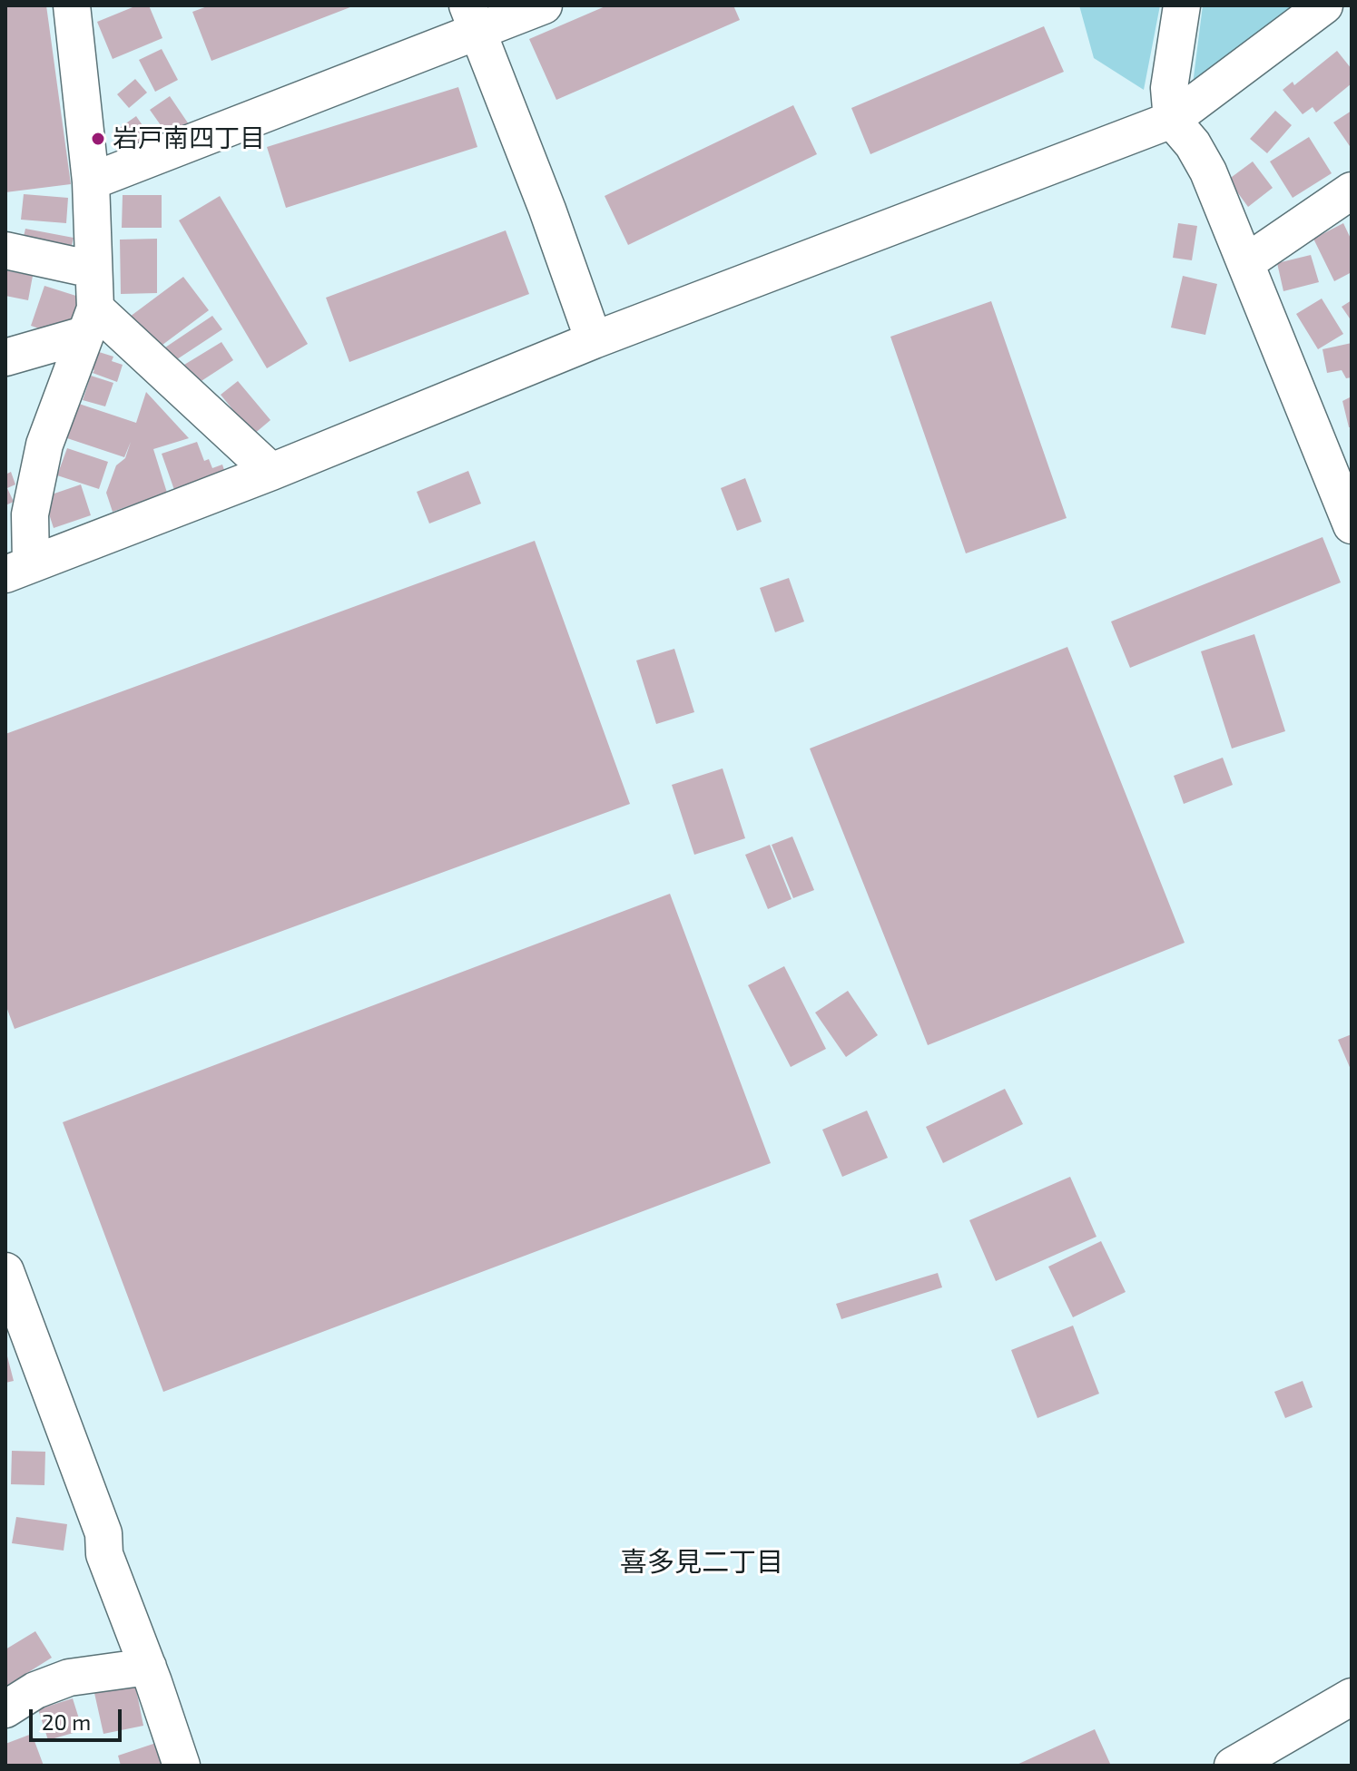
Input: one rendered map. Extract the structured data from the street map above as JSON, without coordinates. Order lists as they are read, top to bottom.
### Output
{
  "districts": ["喜多見二丁目"],
  "places": ["岩戸南四丁目"],
  "scale_bar": "20 m"
}
